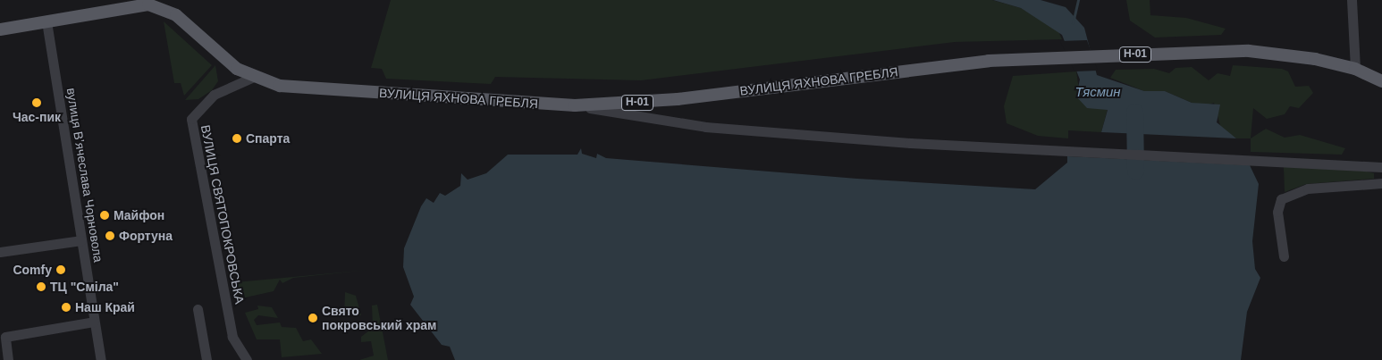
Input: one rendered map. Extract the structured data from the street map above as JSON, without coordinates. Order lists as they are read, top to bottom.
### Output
{
  "streets": {
    "main road": ["Н-01", "ВУЛИЦЯ ЯХНОВА ГРЕБЛЯ"],
    "street": ["вулиця Вʼячеслава Чорновола", "ВУЛИЦЯ СВЯТОПОКРОВСЬКА"]
  },
  "crossings": [
    ["Н-01", "ВУЛИЦЯ ЯХНОВА ГРЕБЛЯ"],
    ["Н-01", "вулиця Вʼячеслава Чорновола"],
    ["Н-01", "ВУЛИЦЯ СВЯТОПОКРОВСЬКА"],
    ["ВУЛИЦЯ ЯХНОВА ГРЕБЛЯ", "ВУЛИЦЯ СВЯТОПОКРОВСЬКА"]
  ],
  "water": ["Тясмин"],
  "places": [
    "Час-пик",
    "Спарта",
    "Майфон",
    "Фортуна",
    "Comfy",
    "ТЦ \"Смiла\"",
    "Наш Край",
    "Свято покровський храм"
  ]
}
